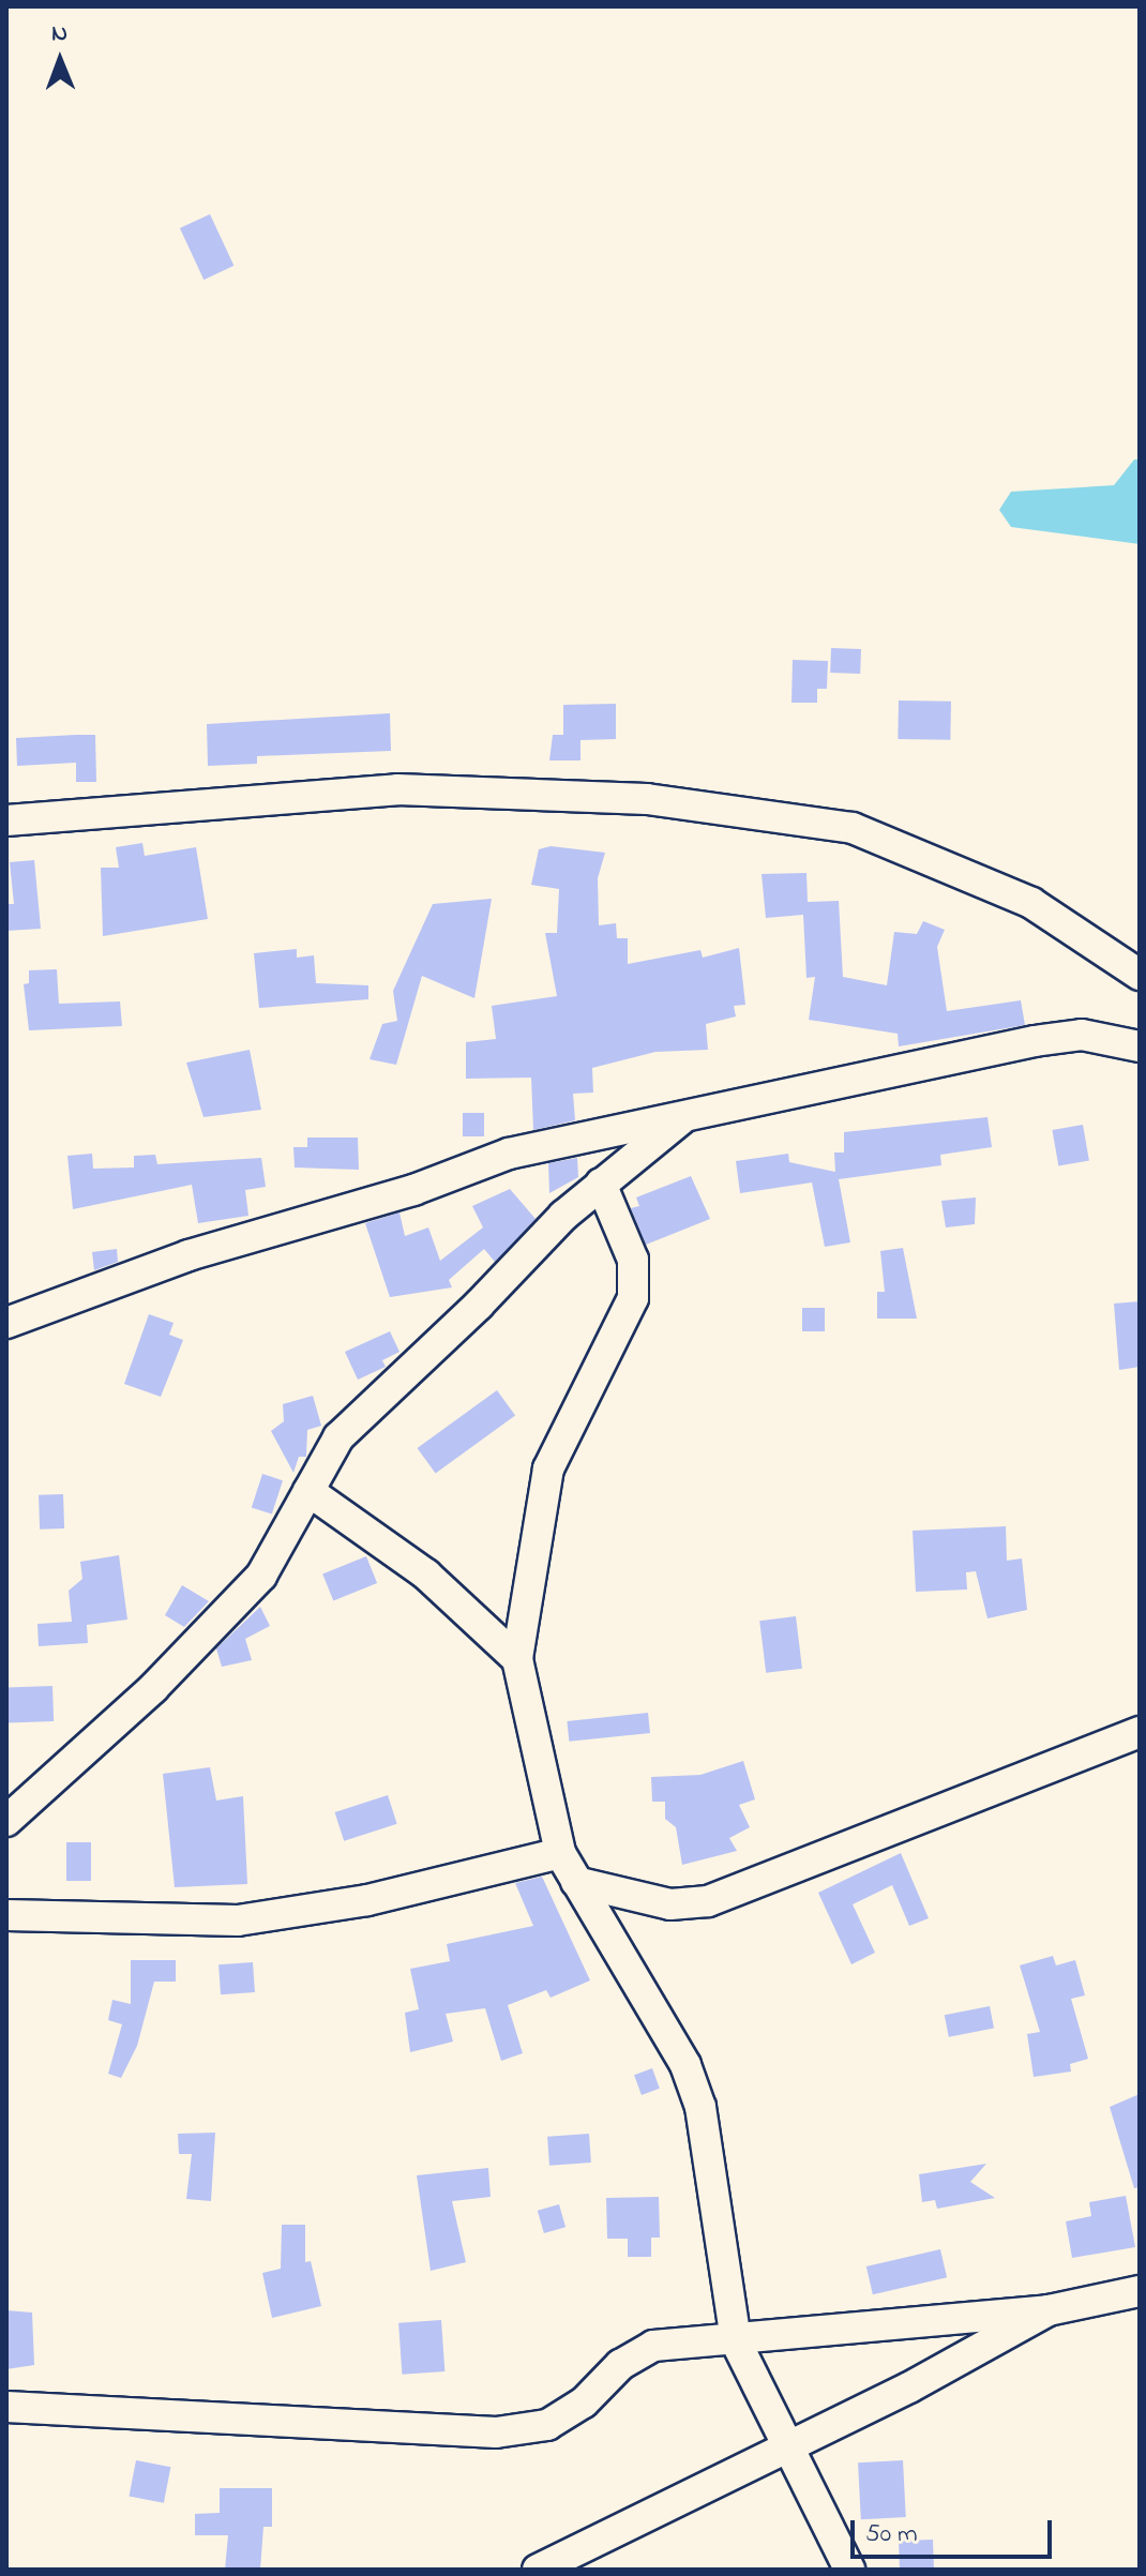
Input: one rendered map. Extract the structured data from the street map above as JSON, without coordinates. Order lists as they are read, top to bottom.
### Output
{
  "scale_bar": "50 m",
  "north": "top"
}
